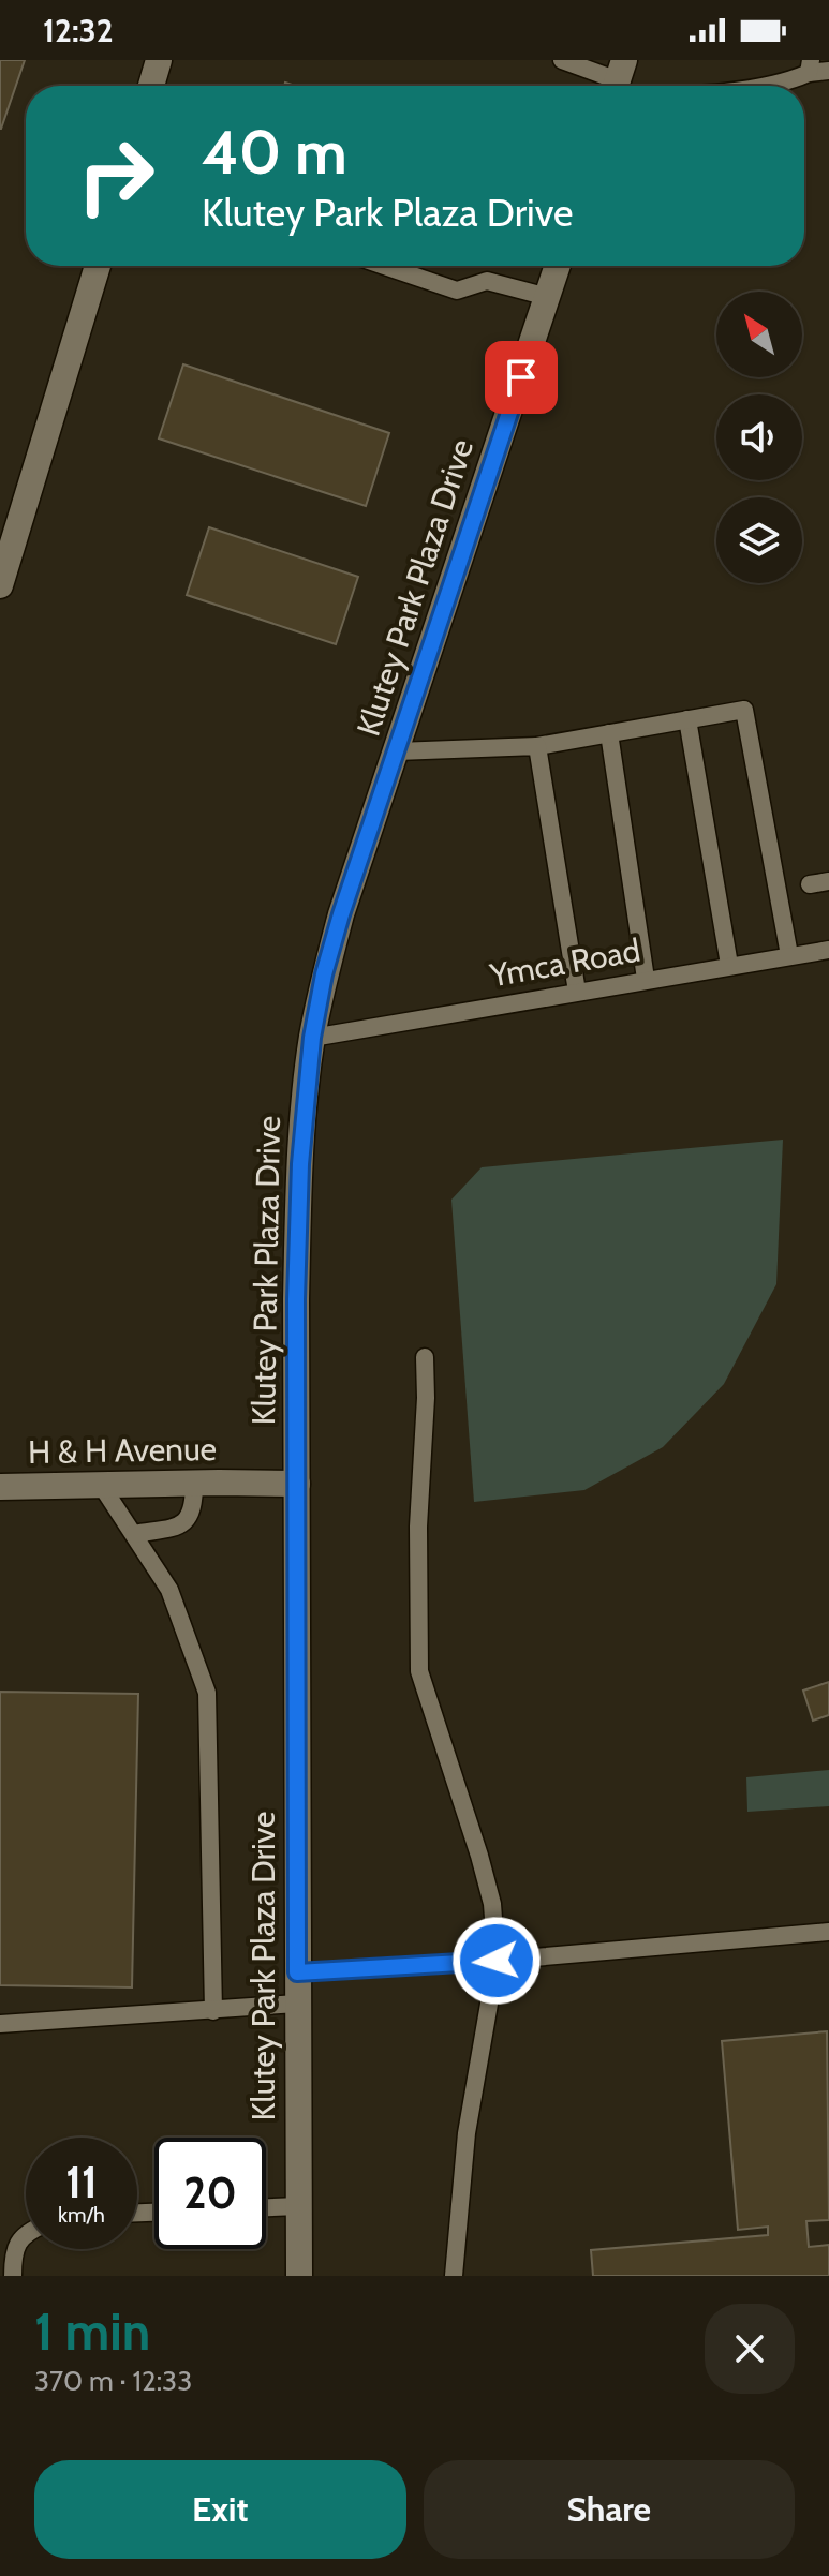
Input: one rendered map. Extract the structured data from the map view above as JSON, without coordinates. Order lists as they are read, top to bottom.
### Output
{
  "streets": {
    "street": ["Klutey Park Plaza Drive", "H & H Avenue"],
    "lane": ["Ymca Road"]
  },
  "crossings": [
    ["Klutey Park Plaza Drive", "Ymca Road"],
    ["Klutey Park Plaza Drive", "H & H Avenue"]
  ],
  "north": "top left",
  "page": {
    "status": "12:32",
    "turn": ["40 m", "Klutey Park Plaza Drive"],
    "speed": "11 km/h",
    "limit": "20",
    "heading": ["1 min", "370 m · 12:33"],
    "buttons": ["Exit", "Share"]
  }
}
